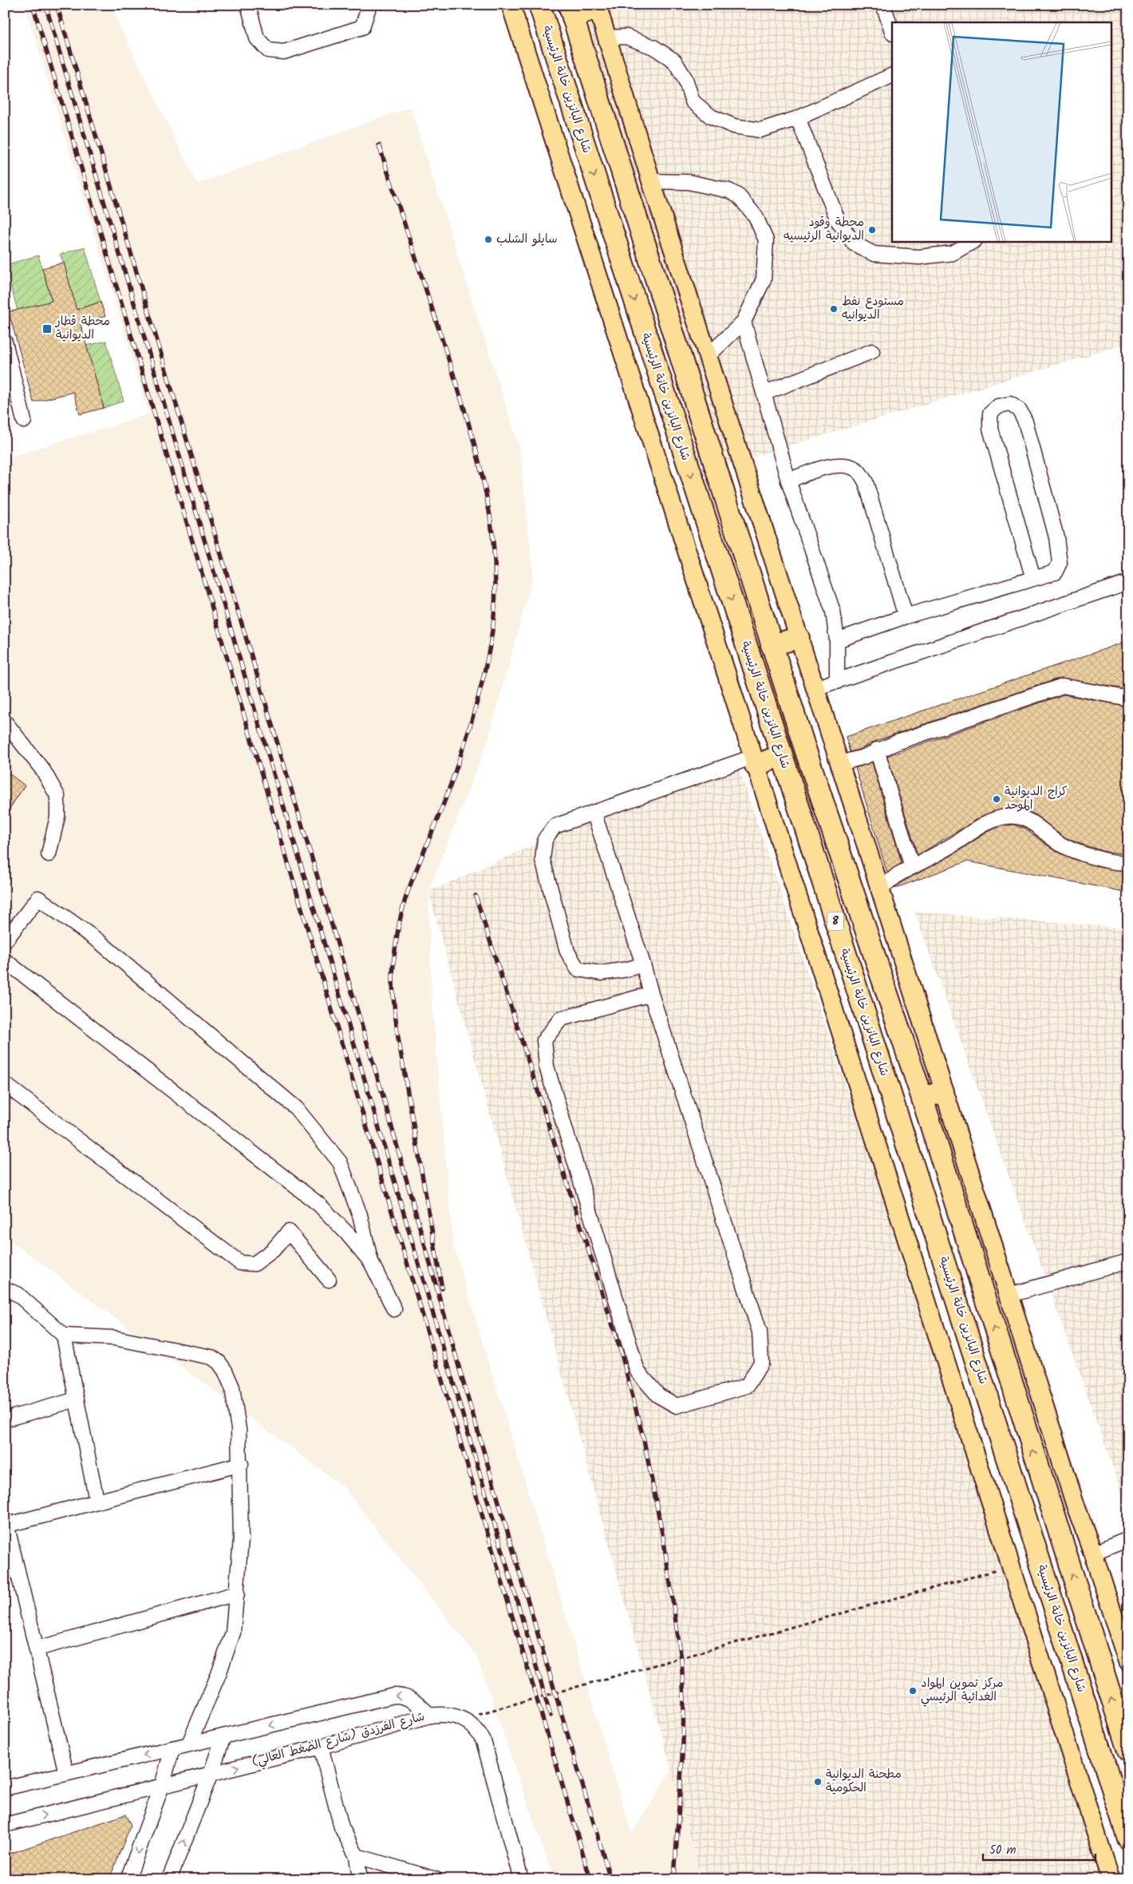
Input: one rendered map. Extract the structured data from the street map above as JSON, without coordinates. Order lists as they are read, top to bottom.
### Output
{
  "streets": {
    "highway": ["شارع البانزين خانة الرئيسية", "8"],
    "street": ["شارع الفرزدق (شارع الضغط العالي)"]
  },
  "places": {
    "other": [
      "محطة وقود الديوانية الرئيسيه",
      "سايلو الشلب",
      "مستودع نفط الديوانيه",
      "كراج الديوانية الموحد",
      "مركز تموين المواد الغدائية الرئيسي",
      "مطحنة الديوانية الحكومية"
    ],
    "transit": ["محطة قطار الديوانية"]
  },
  "scale_bar": "50 m"
}
